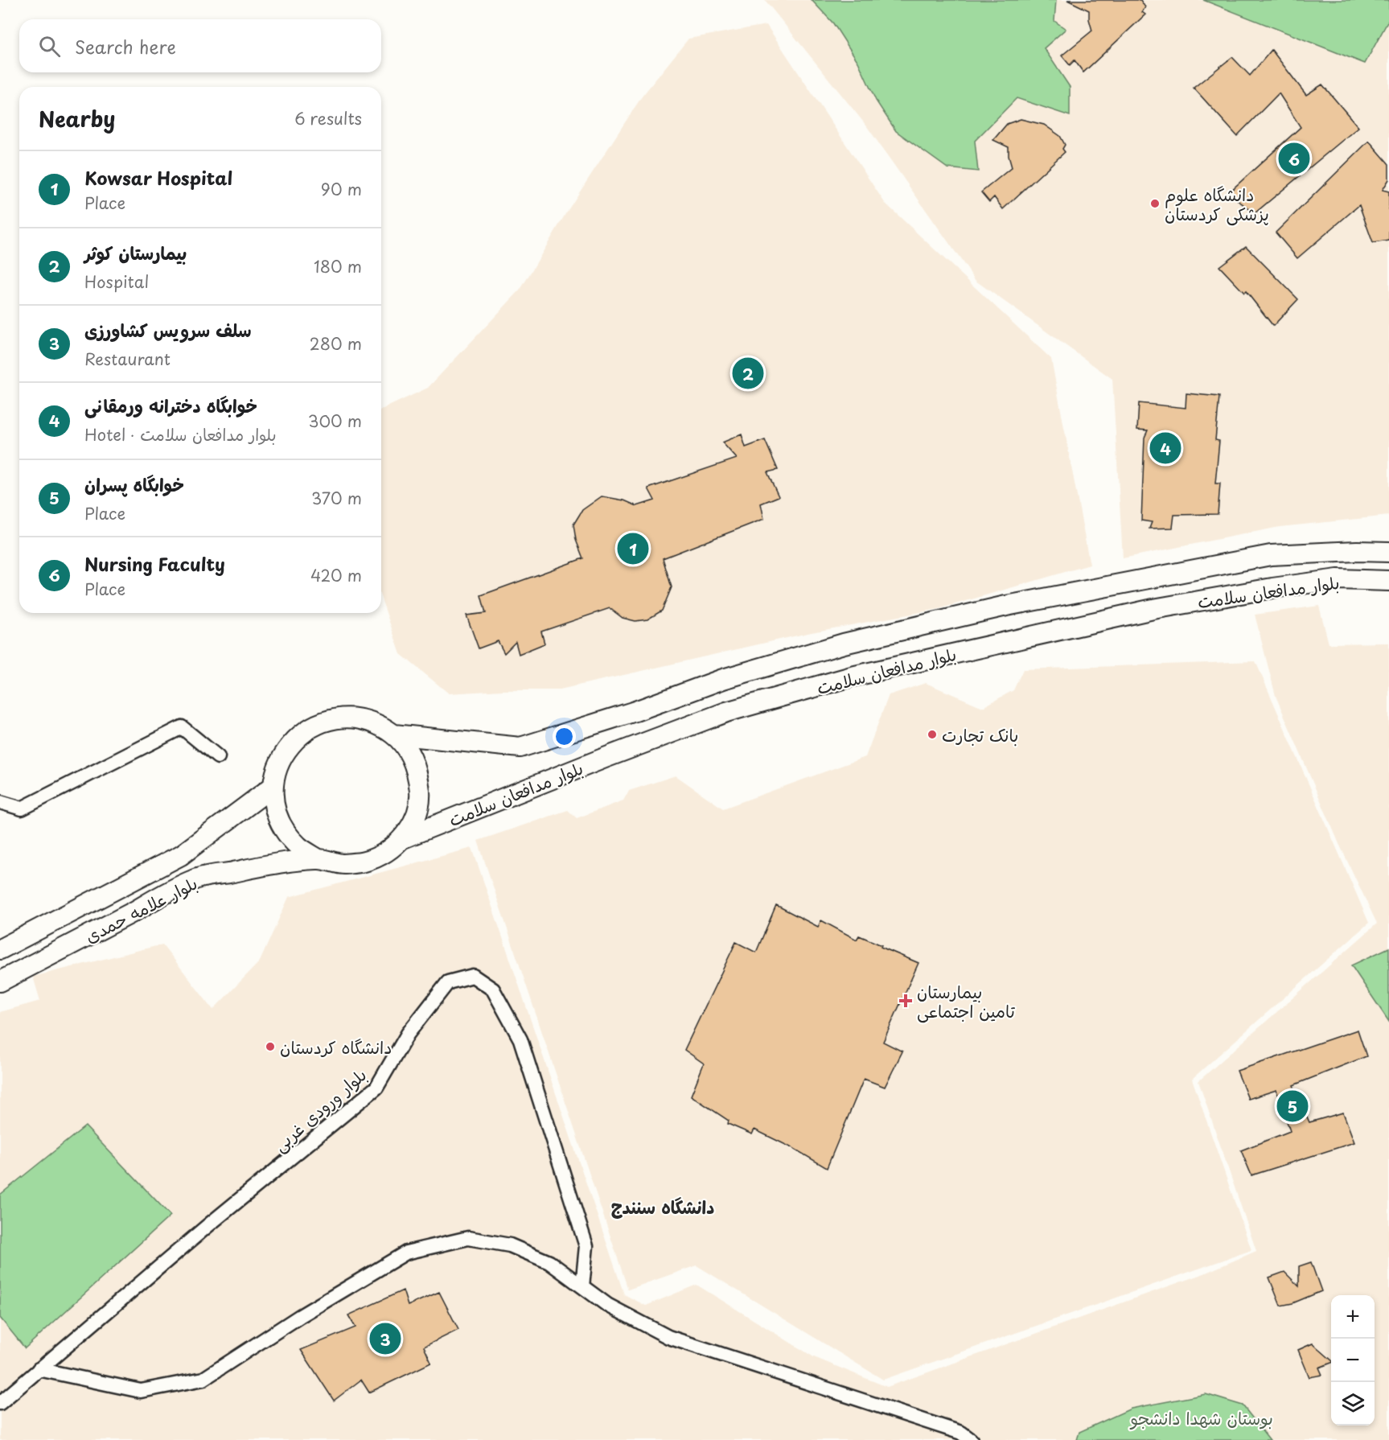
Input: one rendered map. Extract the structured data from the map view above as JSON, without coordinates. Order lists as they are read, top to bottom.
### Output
{
  "streets": {
    "main road": ["بلوار مدافعان سلامت", "بلوار علامه حمدی"],
    "street": ["بلوار ورودی غربی"]
  },
  "crossings": [
    ["بلوار مدافعان سلامت", "بلوار علامه حمدی"]
  ],
  "districts": ["دانشگاه سنندج"],
  "parks": ["بوستان شهدا دانشجو"],
  "places": {
    "other": ["دانشگاه علوم پزشکی کردستان", "بانک تجارت", "دانشگاه کردستان"],
    "health": ["بیمارستان تامین اجتماعی"]
  },
  "page": {
    "search": "Search here",
    "heading": ["Nearby", "6 results"],
    "pins": [
      "6",
      "2",
      "4",
      "1",
      "5",
      "3"
    ],
    "list": [
      {
        "mark": "1",
        "name": "Kowsar Hospital",
        "note": "Place",
        "value": "90 m"
      },
      {
        "mark": "2",
        "name": "بیمارستان کوثر",
        "note": "Hospital",
        "value": "180 m"
      },
      {
        "mark": "3",
        "name": "سلف سرویس کشاورزی",
        "note": "Restaurant",
        "value": "280 m"
      },
      {
        "mark": "4",
        "name": "خوابگاه دخترانه ورمقانی",
        "note": "Hotel · بلوار مدافعان سلامت",
        "value": "300 m"
      },
      {
        "mark": "5",
        "name": "خوابگاه پسران",
        "note": "Place",
        "value": "370 m"
      },
      {
        "mark": "6",
        "name": "Nursing Faculty",
        "note": "Place",
        "value": "420 m"
      }
    ],
    "map_buttons": ["+", "−"]
  }
}
